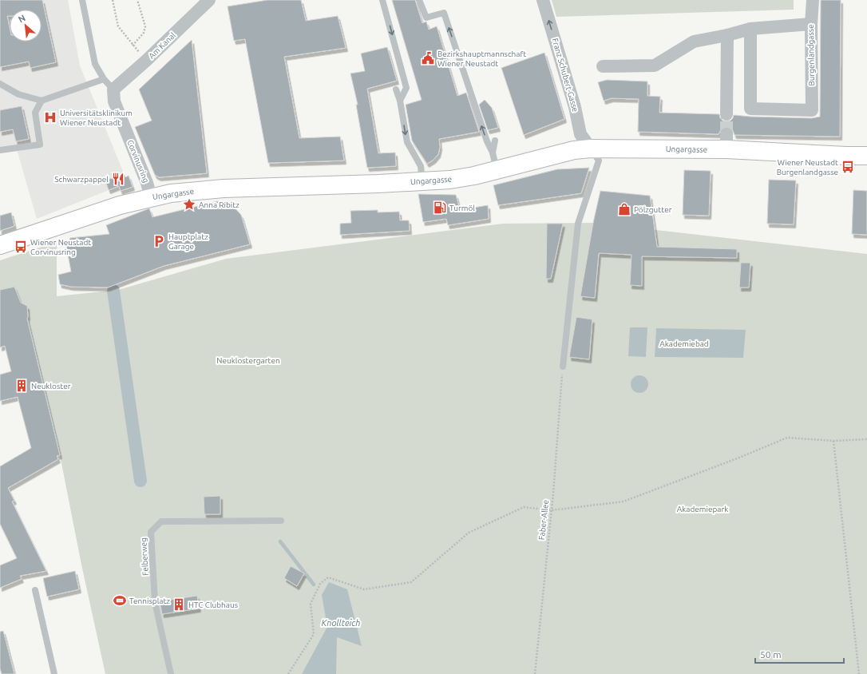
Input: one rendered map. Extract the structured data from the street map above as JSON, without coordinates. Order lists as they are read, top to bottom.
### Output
{
  "streets": {
    "main road": ["Ungargasse"],
    "street": [
      "Am Kanal",
      "Burgenlandgasse",
      "Franz Schubert-Gasse",
      "Corvinusring"
    ],
    "lane": ["Felberweg"],
    "path": ["Faber-Allee"]
  },
  "crossings": [
    ["Am Kanal", "Corvinusring"],
    ["Franz Schubert-Gasse", "Ungargasse"],
    ["Ungargasse", "Corvinusring"]
  ],
  "one_way": ["Franz Schubert-Gasse"],
  "water": ["Knollteich"],
  "parks": ["Akademiebad", "Neuklostergarten", "Akademiepark"],
  "places": {
    "public building": ["Bezirkshauptmannschaft Wiener Neustadt"],
    "hospital": ["Universitätsklinikum Wiener Neustadt"],
    "bus stop": ["Wiener Neustadt Burgenlandgasse", "Wiener Neustadt Corvinusring"],
    "restaurant": ["Schwarzpappel"],
    "place": ["Anna Ribitz"],
    "fuel station": ["Turmöl"],
    "shop": ["Pölzgutter"],
    "parking": ["Hauptplatz Garage"],
    "building": ["Neukloster", "HTC Clubhaus"],
    "sports": ["Tennisplatz"]
  },
  "scale_bar": "50 m",
  "north": "top left"
}
